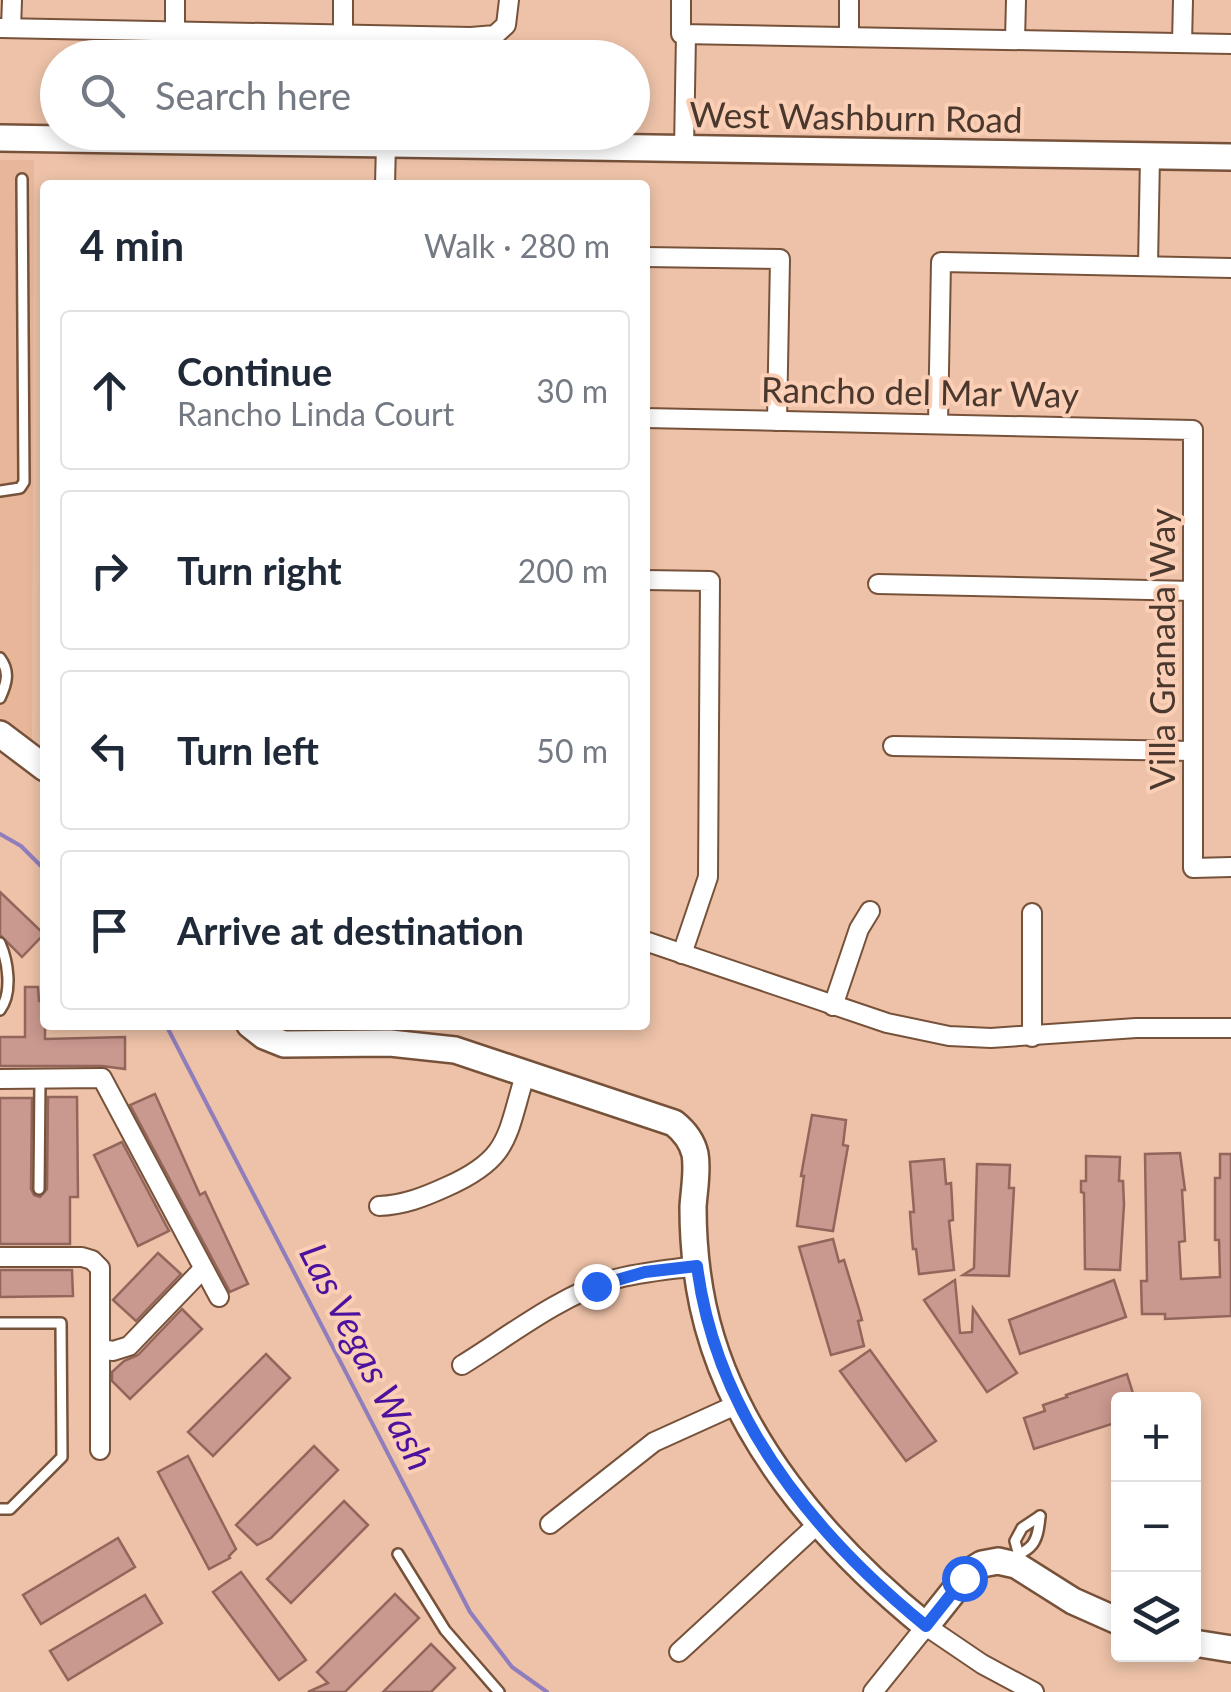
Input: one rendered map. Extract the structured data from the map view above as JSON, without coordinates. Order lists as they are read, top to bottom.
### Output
{
  "streets": {
    "street": ["West Washburn Road", "Rancho del Mar Way", "Villa Granada Way"]
  },
  "crossings": [
    ["Rancho del Mar Way", "Villa Granada Way"]
  ],
  "water": ["Las Vegas Wash"],
  "page": {
    "search": "Search here",
    "heading": ["4 min", "Walk · 280 m"],
    "list": [
      ["Continue", "Rancho Linda Court", "30 m"],
      ["Turn right", "200 m"],
      ["Turn left", "50 m"],
      "Arrive at destination"
    ],
    "map_buttons": ["+", "−"]
  }
}
